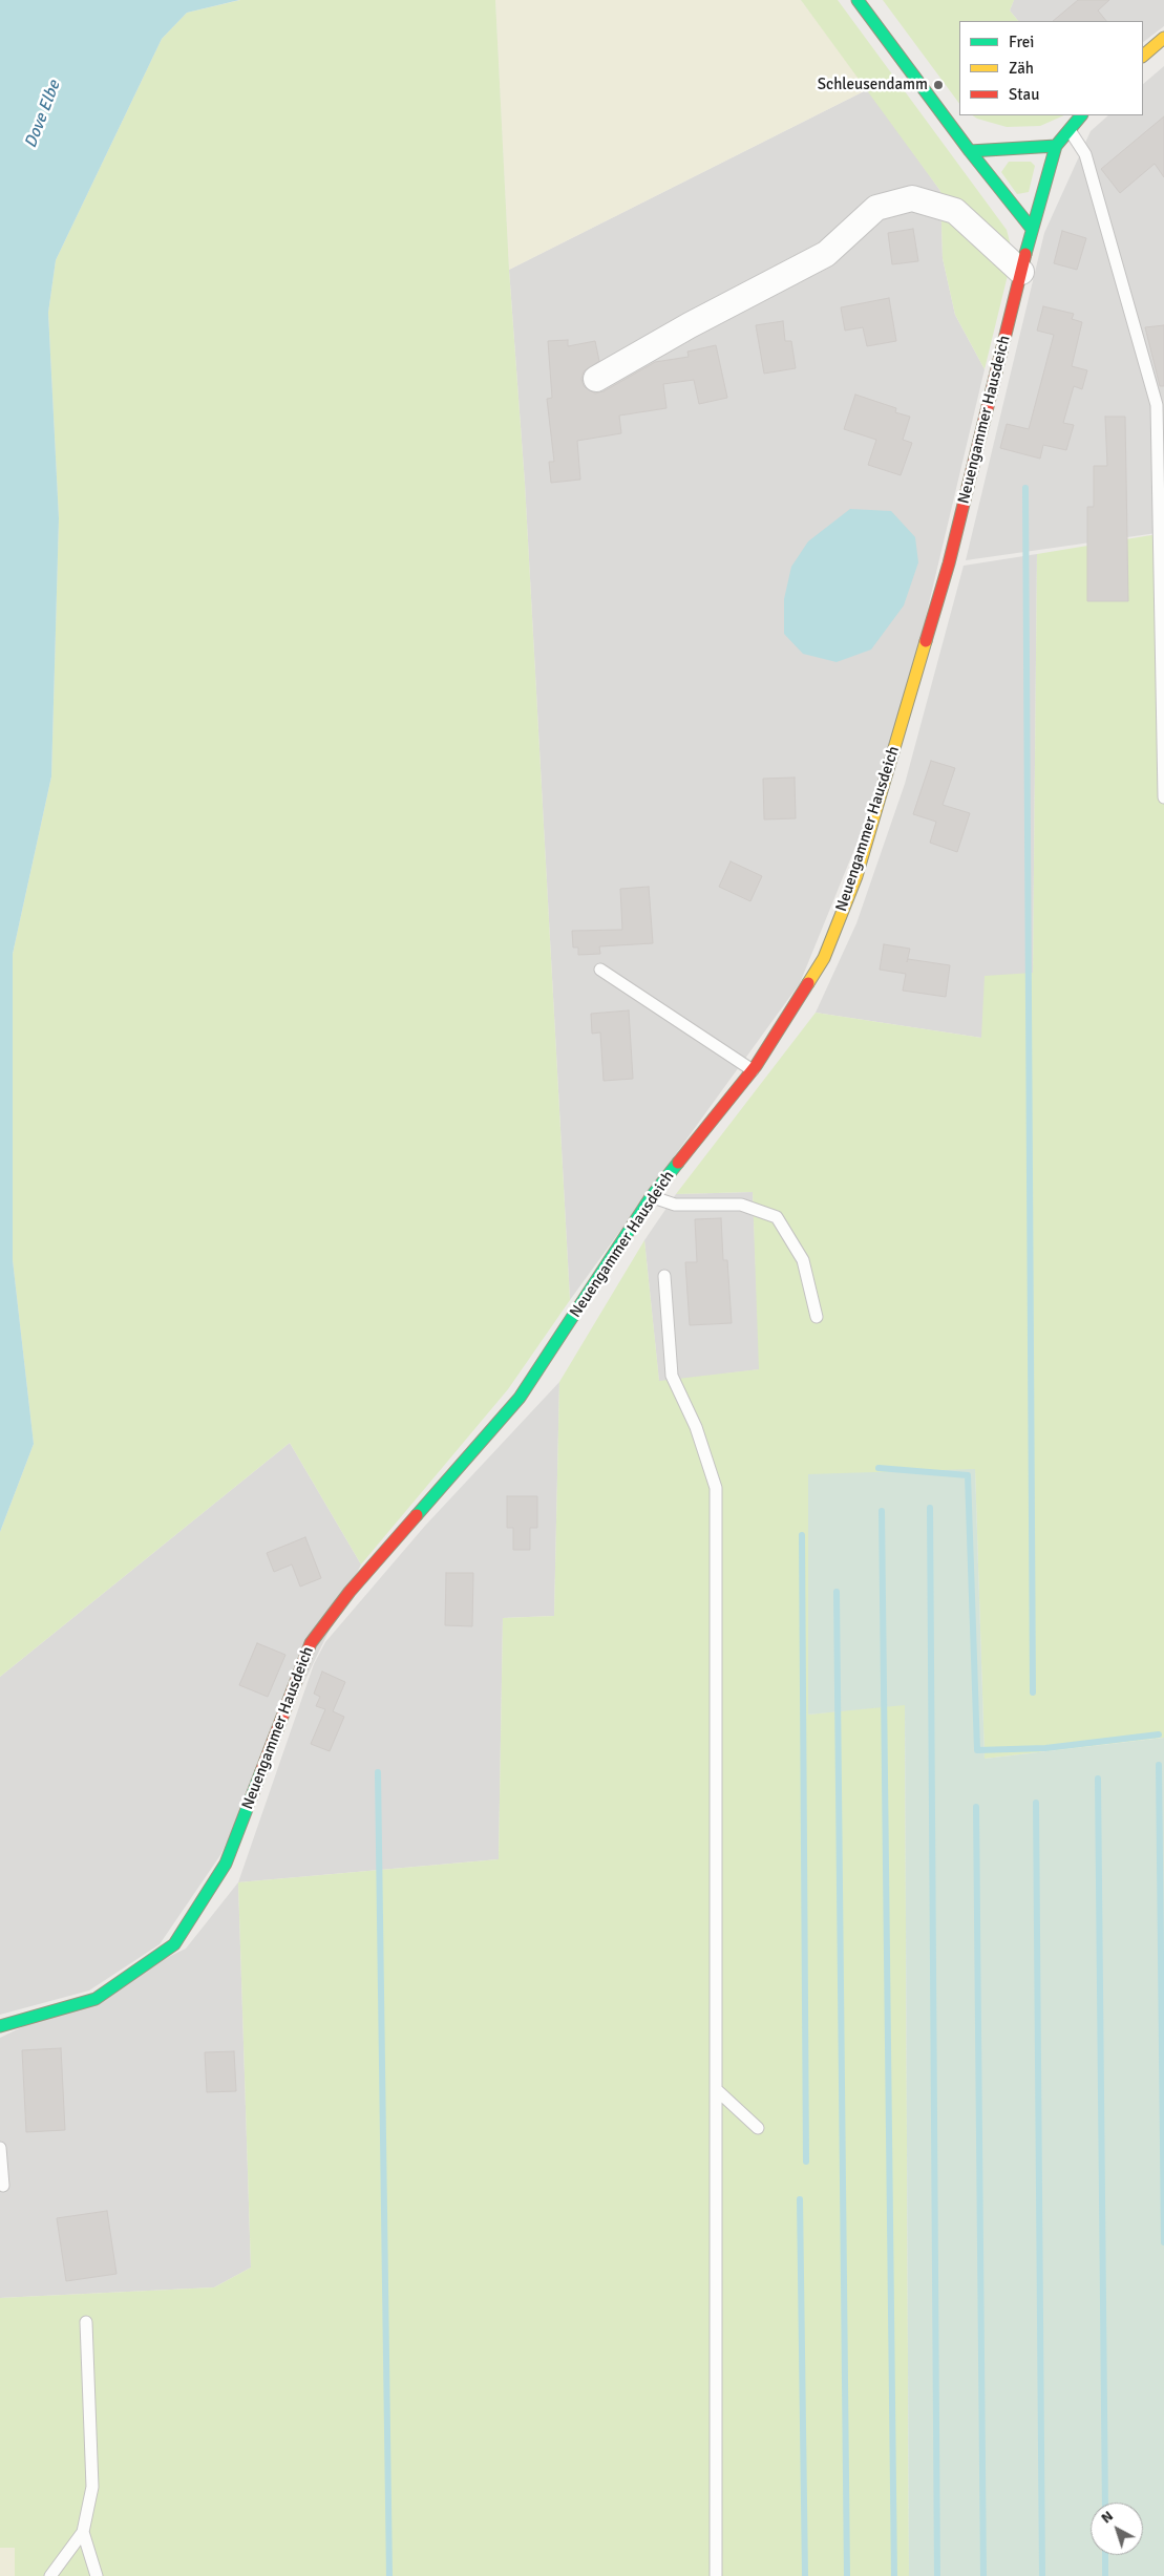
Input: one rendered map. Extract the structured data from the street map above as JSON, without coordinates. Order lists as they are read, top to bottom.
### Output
{
  "streets": {
    "street": ["Neuengammer Hausdeich"]
  },
  "water": ["Dove Elbe"],
  "places": ["Schleusendamm"],
  "legend": ["Frei", "Zäh", "Stau"],
  "north": "top left"
}
